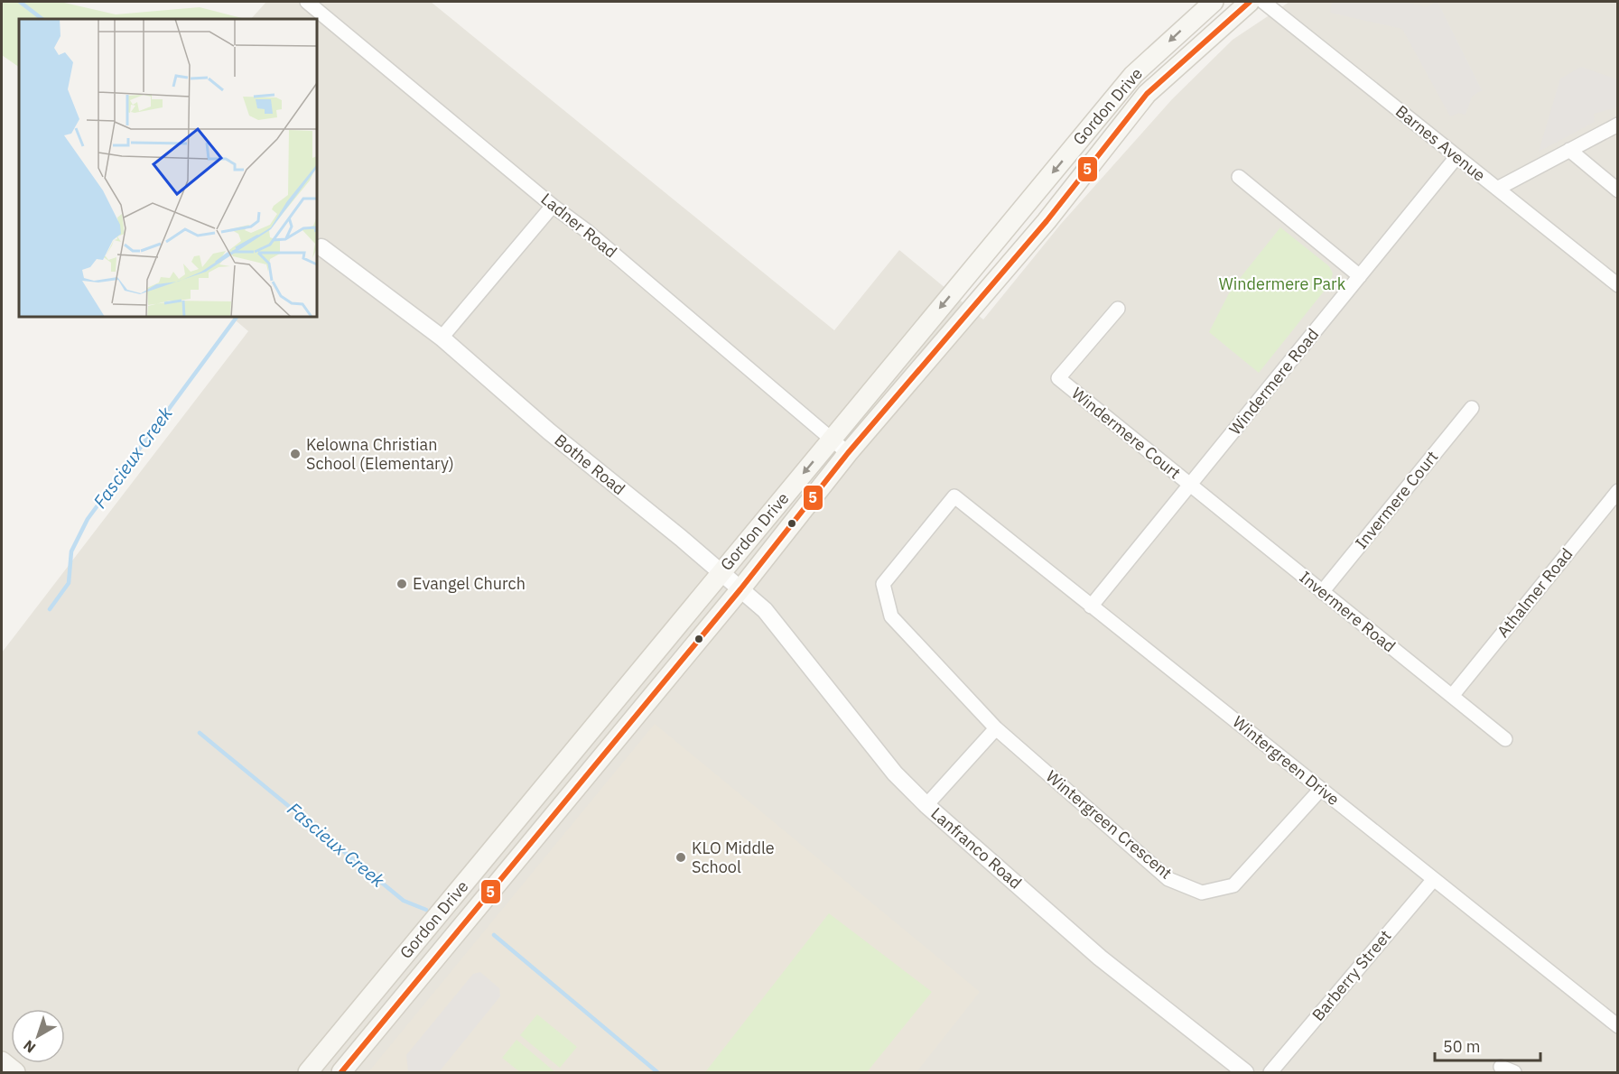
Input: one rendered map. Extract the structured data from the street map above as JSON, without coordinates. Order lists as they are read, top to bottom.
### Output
{
  "streets": {
    "main road": ["Gordon Drive"],
    "street": [
      "Barnes Avenue",
      "Ladner Road",
      "Windermere Road",
      "Windermere Court",
      "Bothe Road",
      "Invermere Court",
      "Athalmer Road",
      "Invermere Road",
      "Wintergreen Drive",
      "Wintergreen Crescent",
      "Lanfranco Road",
      "Barberry Street"
    ]
  },
  "crossings": [
    ["Gordon Drive", "Ladner Road"],
    ["Gordon Drive", "Bothe Road"],
    ["Gordon Drive", "Lanfranco Road"],
    ["Barnes Avenue", "Windermere Road"],
    ["Windermere Road", "Windermere Court"],
    ["Windermere Road", "Invermere Road"],
    ["Windermere Road", "Wintergreen Drive"],
    ["Windermere Court", "Invermere Road"],
    ["Bothe Road", "Lanfranco Road"],
    ["Invermere Court", "Invermere Road"],
    ["Athalmer Road", "Invermere Road"],
    ["Wintergreen Drive", "Wintergreen Crescent"],
    ["Wintergreen Drive", "Barberry Street"]
  ],
  "water": ["Fascieux Creek"],
  "parks": ["Windermere Park"],
  "places": ["Kelowna Christian School (Elementary)", "Evangel Church", "KLO Middle School"],
  "lines": ["transit line 5"],
  "scale_bar": "50 m",
  "north": "bottom left"
}
